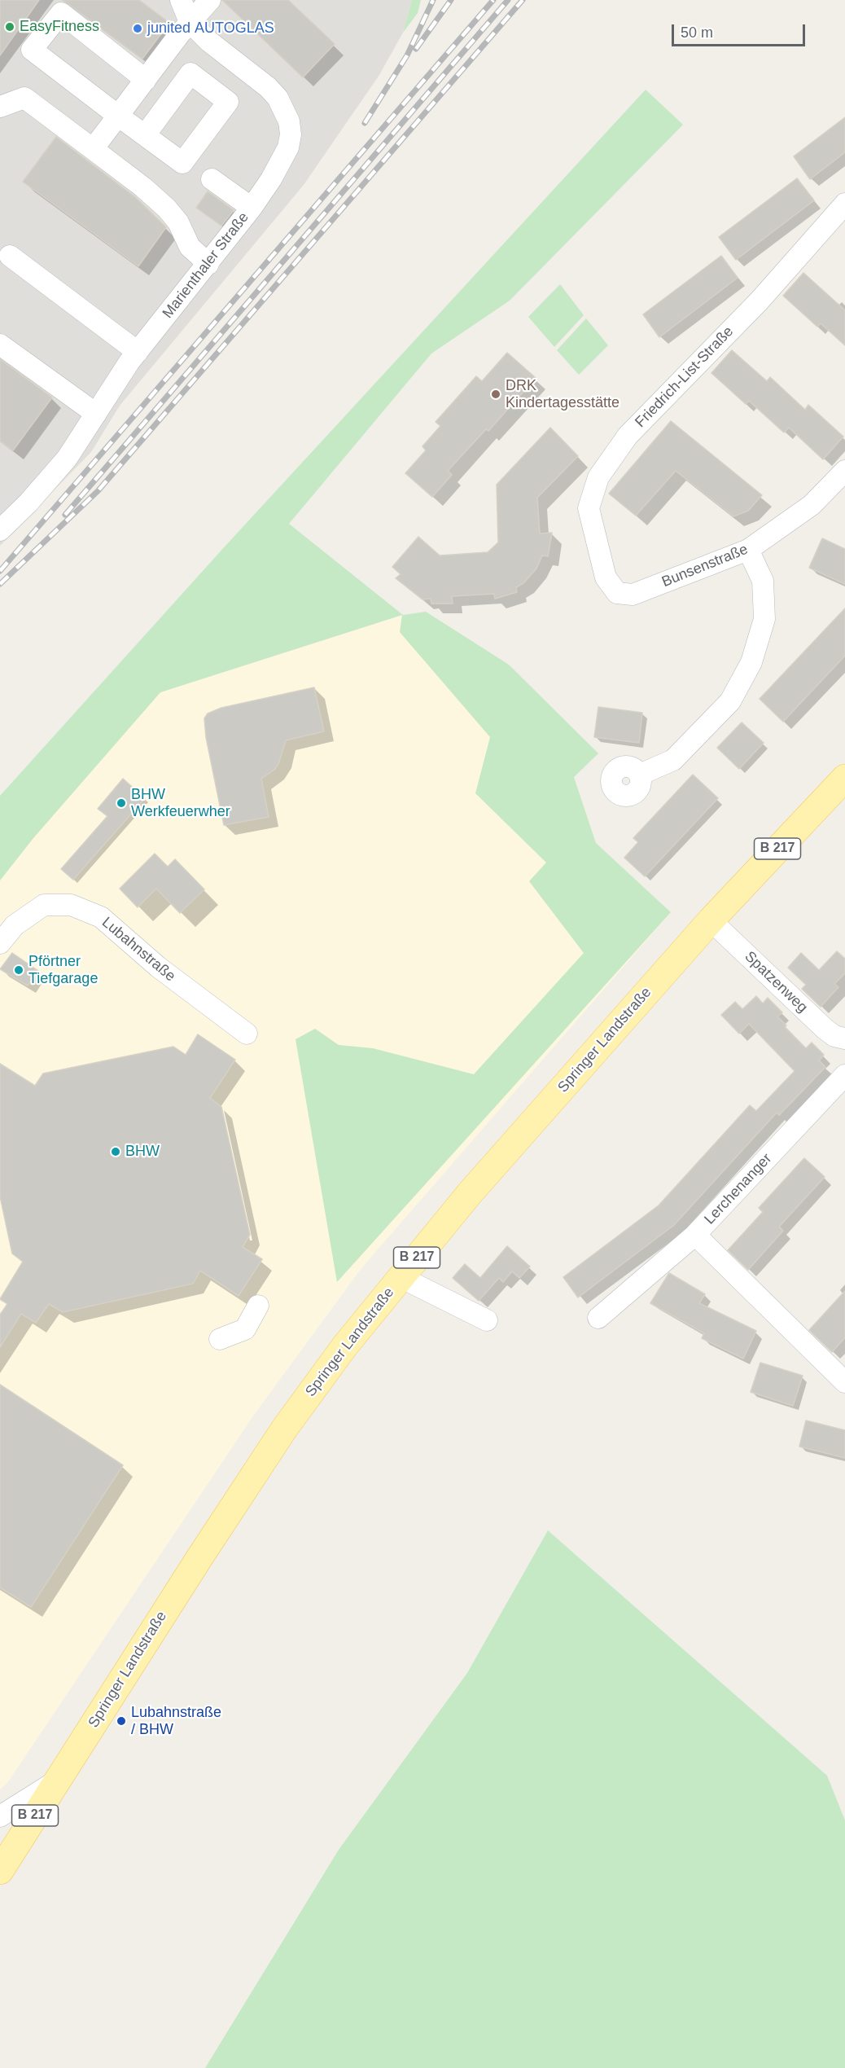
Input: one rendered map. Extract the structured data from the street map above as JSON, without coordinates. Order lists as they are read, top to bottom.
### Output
{
  "streets": {
    "main road": ["B 217", "Springer Landstraße"],
    "street": [
      "Marienthaler Straße",
      "Friedrich-List-Straße",
      "Bunsenstraße",
      "Lubahnstraße",
      "Spatzenweg",
      "Lerchenanger"
    ]
  },
  "crossings": [
    ["Friedrich-List-Straße", "Bunsenstraße"],
    ["Spatzenweg", "Springer Landstraße"]
  ],
  "places": [
    "EasyFitness",
    "junited AUTOGLAS",
    "DRK Kindertagesstätte",
    "BHW Werkfeuerwher",
    "Pförtner Tiefgarage",
    "BHW",
    "Lubahnstraße / BHW"
  ],
  "scale_bar": "50 m"
}
